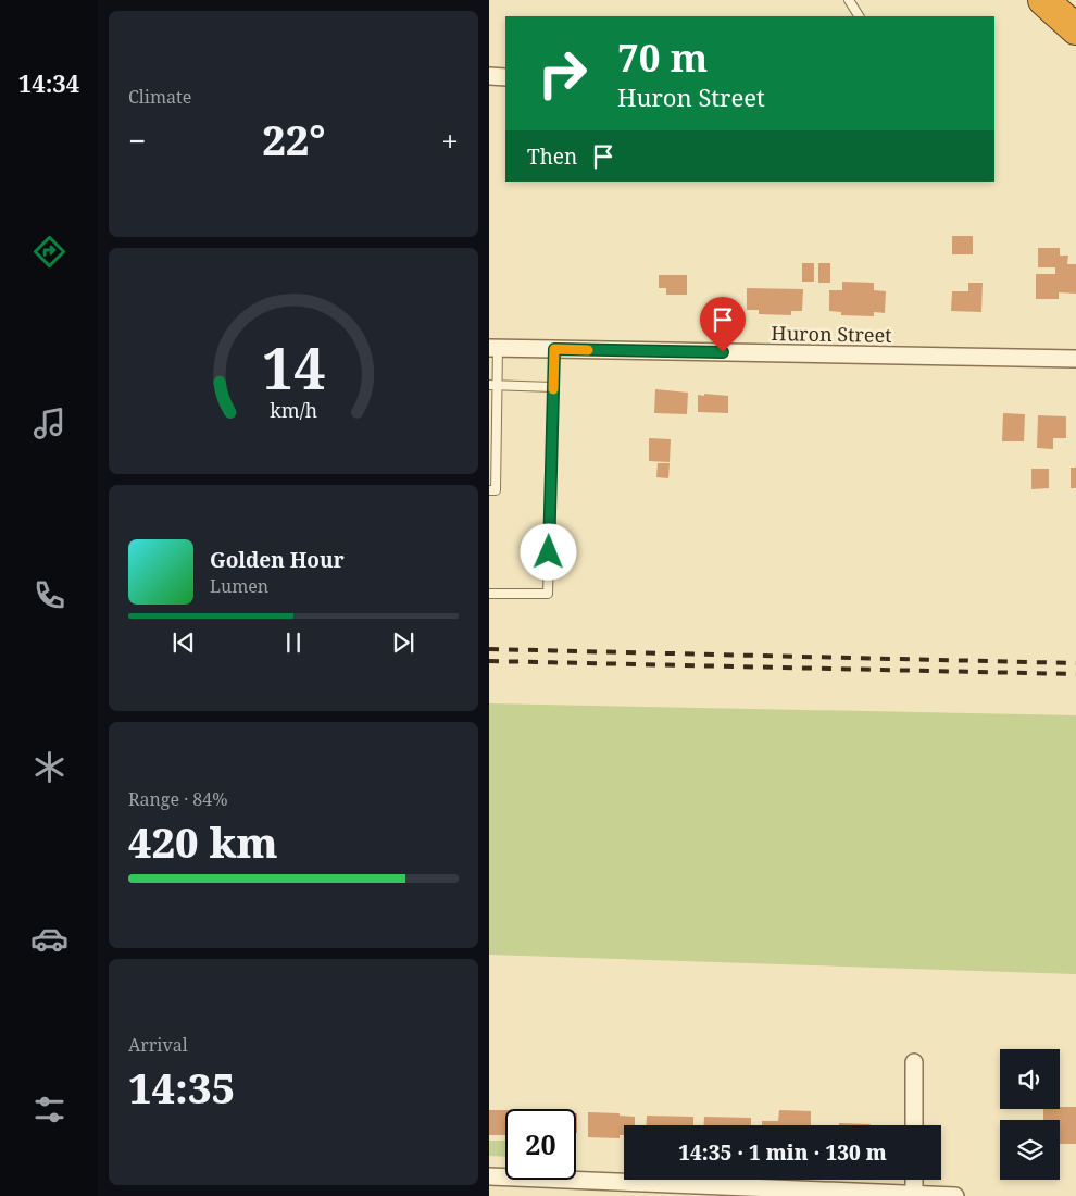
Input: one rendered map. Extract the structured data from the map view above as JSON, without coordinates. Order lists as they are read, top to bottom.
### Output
{
  "streets": {
    "street": ["Huron Street"]
  },
  "page": {
    "tabs": "14:34",
    "tile": [
      "Climate",
      ["Range · 84%", "420 km"],
      ["Arrival", "14:35"]
    ],
    "turn": ["70 m", "Huron Street"],
    "heat": ["−", "22°", "+"],
    "then": "Then",
    "song": ["Golden Hour", "Lumen"],
    "limit": "20",
    "trip": "14:35 · 1 min · 130 m",
    "gauge": ["14", "km/h"]
  }
}
